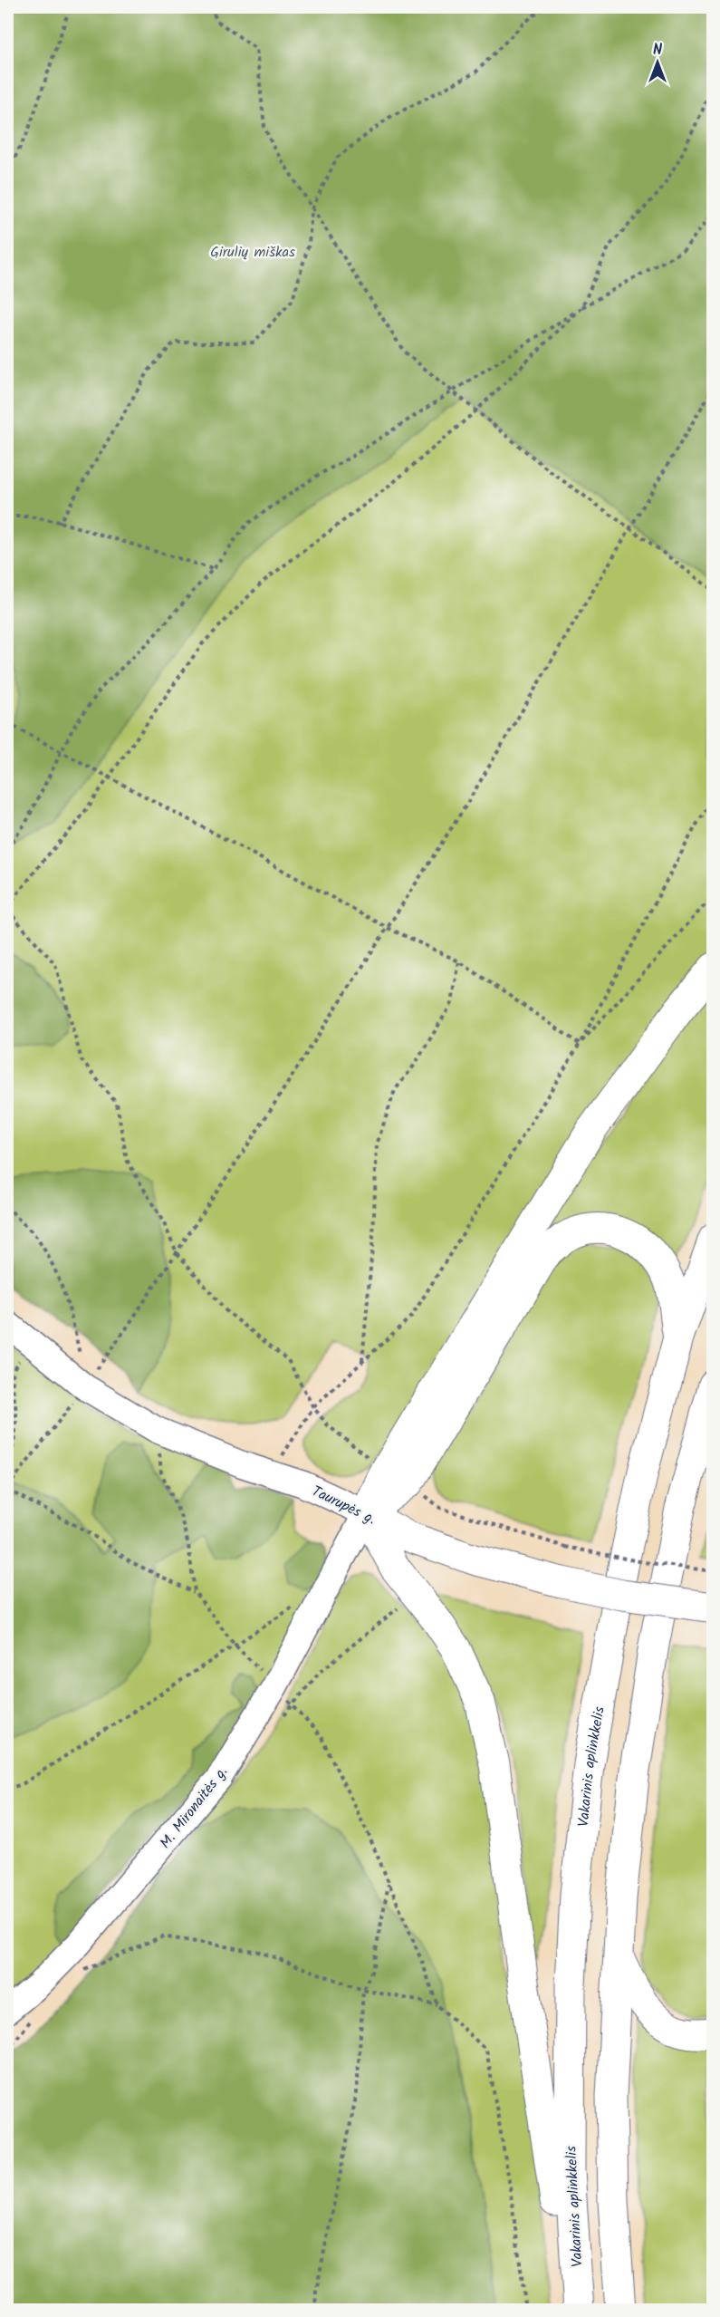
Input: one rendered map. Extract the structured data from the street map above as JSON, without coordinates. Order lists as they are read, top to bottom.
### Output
{
  "streets": {
    "main road": ["Taurupės g.", "Vakarinis aplinkkelis"],
    "street": ["M. Mironaitės g."]
  },
  "crossings": [
    ["Taurupės g.", "M. Mironaitės g."]
  ],
  "parks": ["Girulių miškas"],
  "north": "top"
}
